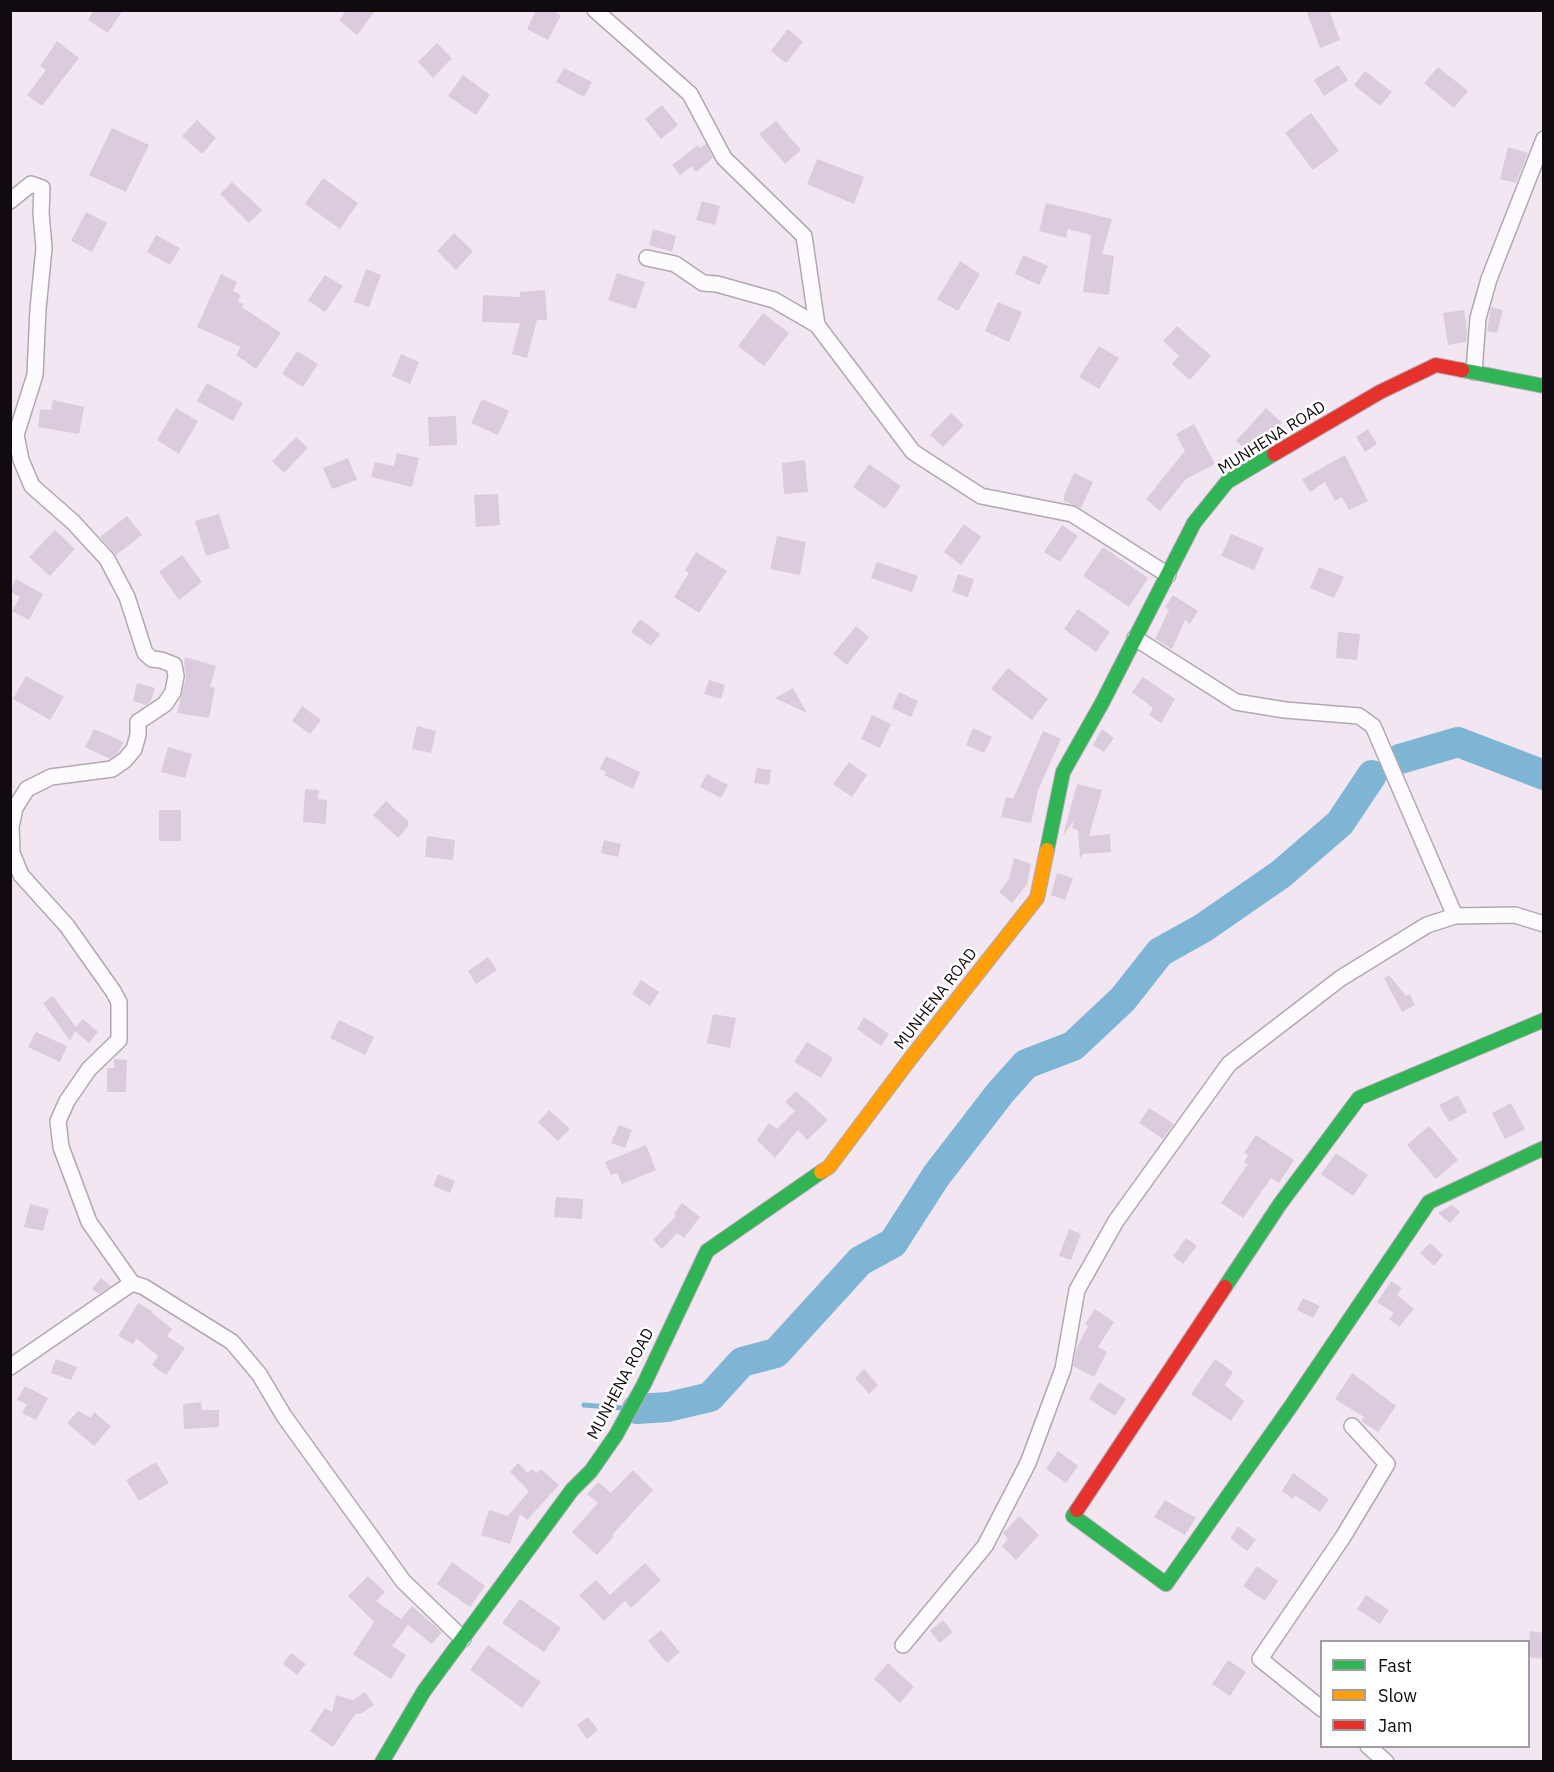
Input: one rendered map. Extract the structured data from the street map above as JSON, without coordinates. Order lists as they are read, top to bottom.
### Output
{
  "streets": {
    "street": ["MUNHENA ROAD"]
  },
  "legend": ["Fast", "Slow", "Jam"]
}
